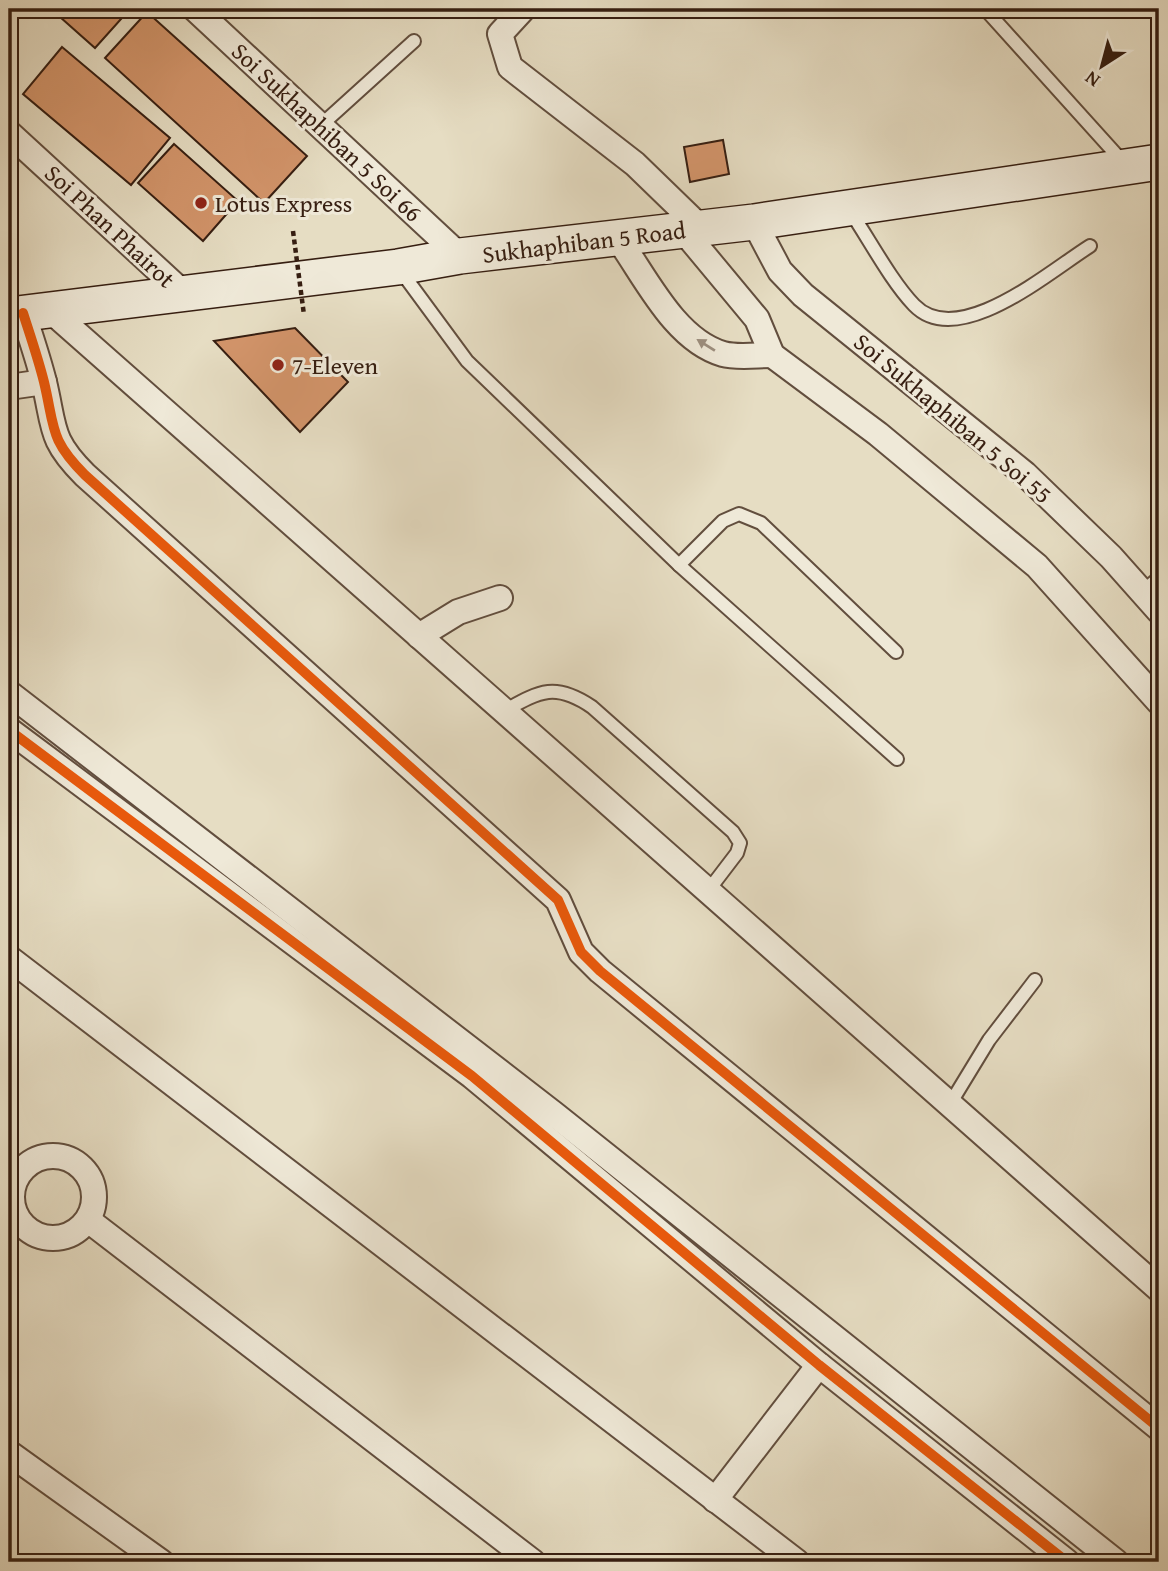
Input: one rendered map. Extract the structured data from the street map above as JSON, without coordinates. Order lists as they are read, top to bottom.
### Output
{
  "streets": {
    "main road": ["Sukhaphiban 5 Road"],
    "street": ["Soi Sukhaphiban 5 Soi 66", "Soi Phan Phairot", "Soi Sukhaphiban 5 Soi 55"]
  },
  "crossings": [
    ["Soi Sukhaphiban 5 Soi 66", "Sukhaphiban 5 Road"],
    ["Soi Phan Phairot", "Sukhaphiban 5 Road"],
    ["Sukhaphiban 5 Road", "Soi Sukhaphiban 5 Soi 55"]
  ],
  "places": ["Lotus Express", "7-Eleven"],
  "north": "bottom left"
}
